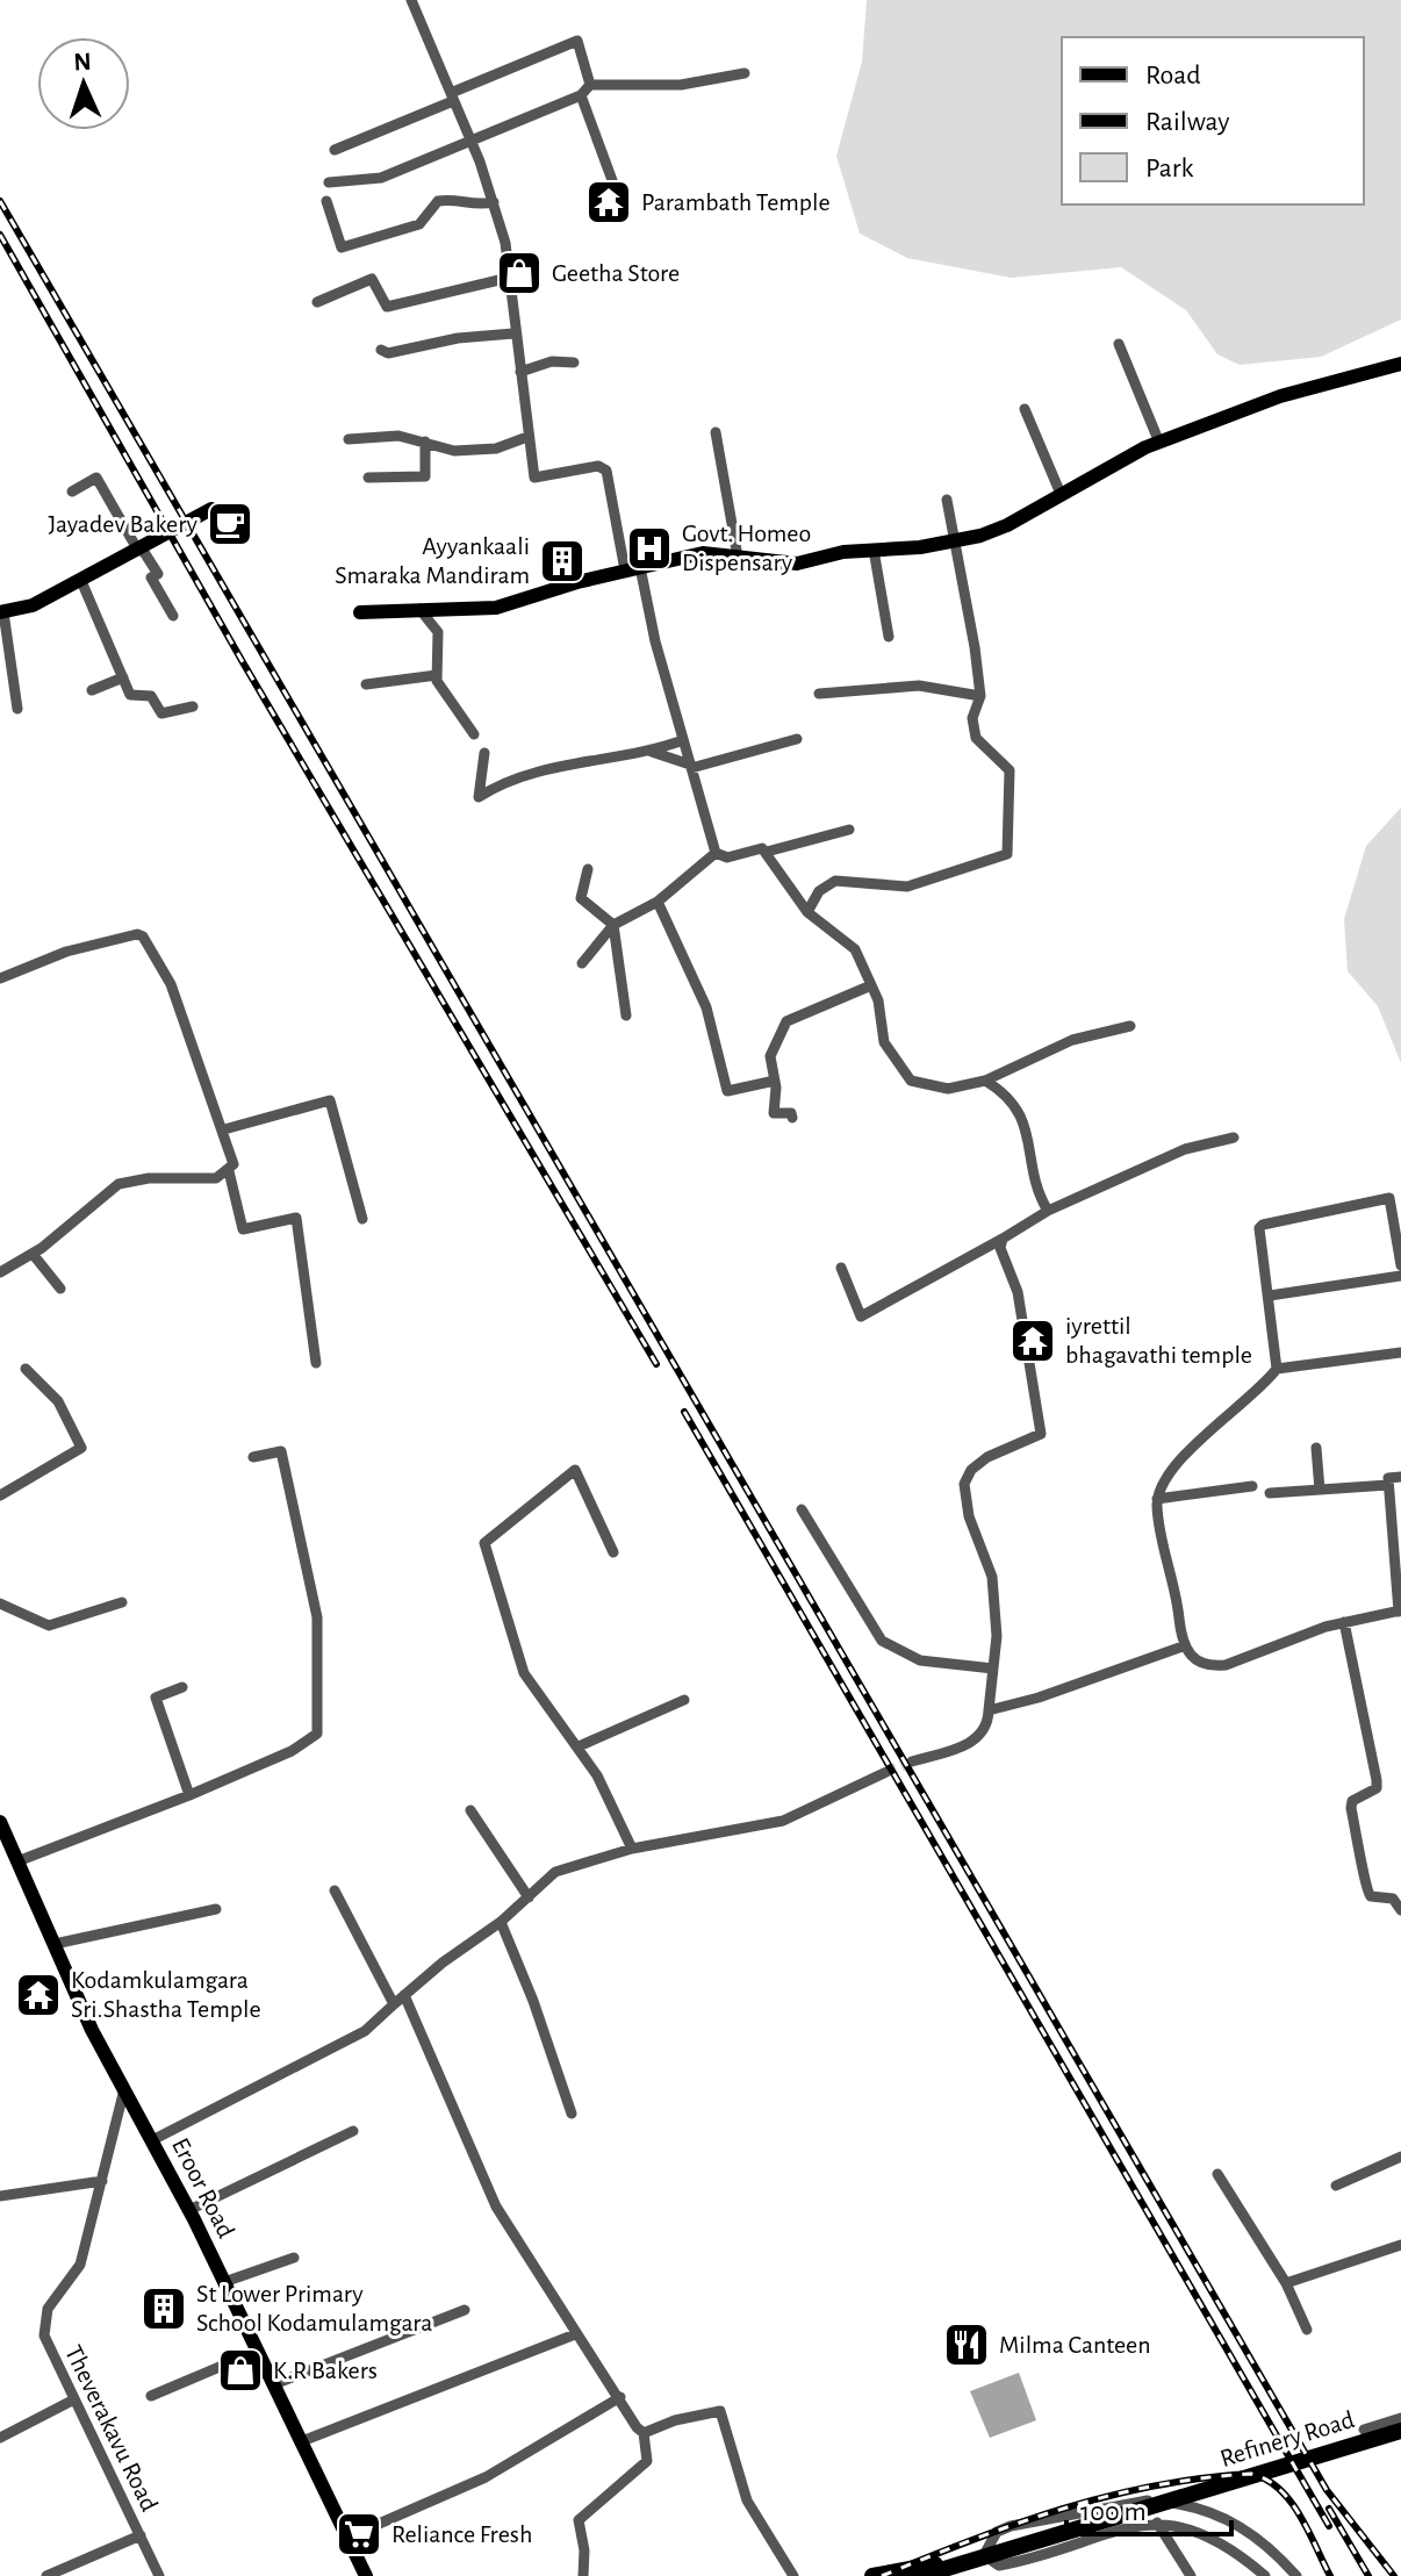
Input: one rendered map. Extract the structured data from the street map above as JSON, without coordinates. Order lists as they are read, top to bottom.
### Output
{
  "streets": {
    "highway": ["Refinery Road"],
    "main road": ["Eroor Road"],
    "street": ["Theverakavu Road"]
  },
  "crossings": [
    ["Eroor Road", "Theverakavu Road"]
  ],
  "places": {
    "temple": ["Parambath Temple", "iyrettil bhagavathi temple", "Kodamkulamgara Sri.Shastha Temple"],
    "shop": ["Geetha Store", "K.R Bakers"],
    "cafe": ["Jayadev Bakery"],
    "hospital": ["Govt. Homeo Dispensary"],
    "building": ["Ayyankaali Smaraka Mandiram", "St Lower Primary School Kodamulamgara"],
    "restaurant": ["Milma Canteen"],
    "supermarket": ["Reliance Fresh"]
  },
  "legend": ["Road", "Railway", "Park"],
  "scale_bar": "100 m",
  "north": "top"
}
